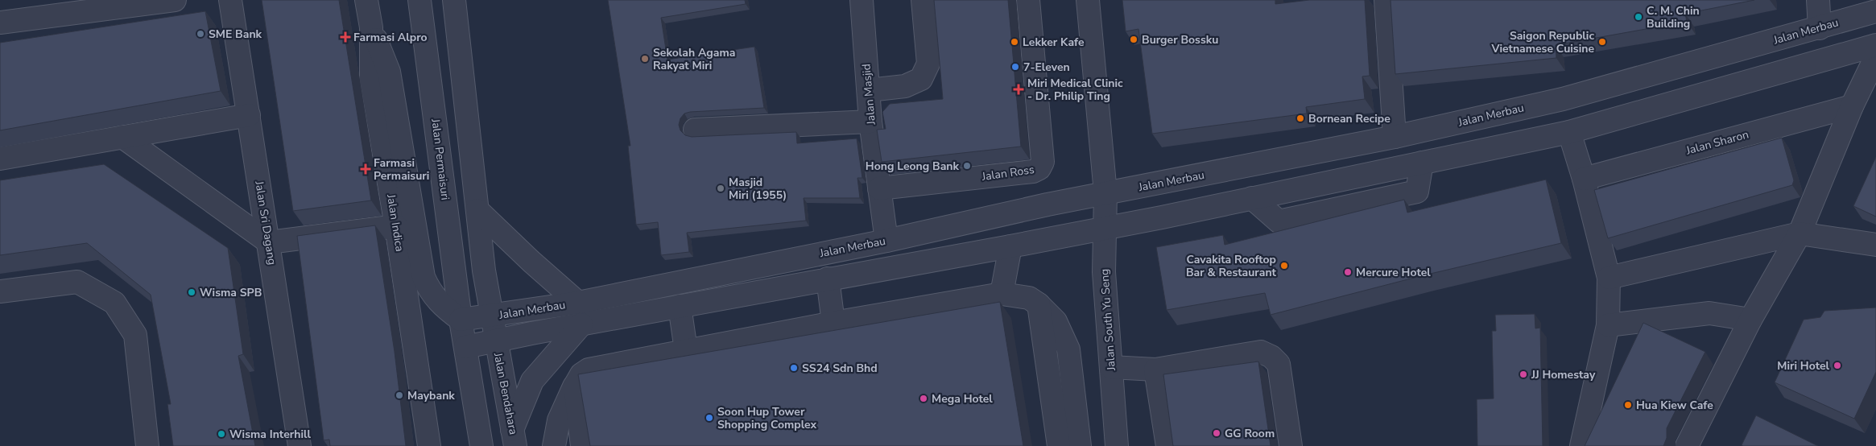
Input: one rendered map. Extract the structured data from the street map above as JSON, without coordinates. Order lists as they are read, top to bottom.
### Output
{
  "streets": {
    "street": [
      "Jalan Merbau",
      "Jalan Masjid",
      "Jalan Sharon",
      "Jalan Permaisuri",
      "Jalan Ross",
      "Jalan Sri Dagang",
      "Jalan Indica",
      "Jalan South Yu Seng",
      "Jalan Bendahara"
    ]
  },
  "crossings": [
    ["Jalan Merbau", "Jalan Masjid"],
    ["Jalan Merbau", "Jalan Permaisuri"],
    ["Jalan Merbau", "Jalan South Yu Seng"],
    ["Jalan Merbau", "Jalan Bendahara"],
    ["Jalan Masjid", "Jalan Ross"]
  ],
  "places": {
    "other": [
      "C. M. Chin Building",
      "SME Bank",
      "Burger Bossku",
      "Lekker Kafe",
      "Saigon Republic Vietnamese Cuisine",
      "Sekolah Agama Rakyat Miri",
      "7-Eleven",
      "Bornean Recipe",
      "Hong Leong Bank",
      "Masjid Miri (1955)",
      "Cavakita Rooftop Bar & Restaurant",
      "Mercure Hotel",
      "Wisma SPB",
      "Miri Hotel",
      "SS24 Sdn Bhd",
      "JJ Homestay",
      "Maybank",
      "Mega Hotel",
      "Hua Kiew Cafe",
      "Soon Hup Tower Shopping Complex",
      "GG Room",
      "Wisma Interhill"
    ],
    "health": ["Farmasi Alpro", "Miri Medical Clinic - Dr. Philip Ting", "Farmasi Permaisuri"]
  }
}
